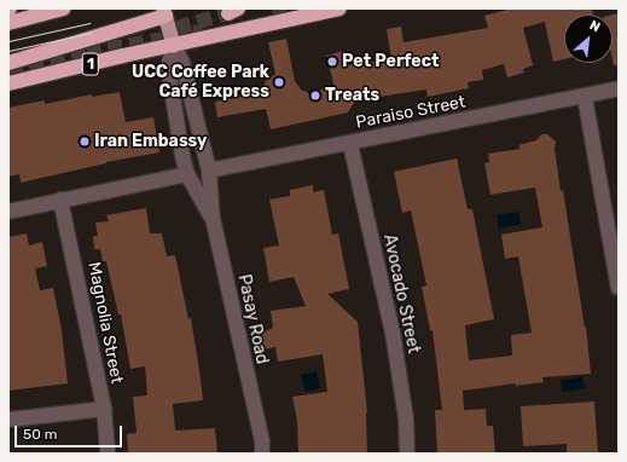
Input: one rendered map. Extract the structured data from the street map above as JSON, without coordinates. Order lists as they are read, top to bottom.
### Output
{
  "streets": {
    "highway": ["1"],
    "street": [
      "Paraiso Street",
      "Avocado Street",
      "Pasay Road",
      "Magnolia Street"
    ]
  },
  "crossings": [
    ["1", "Pasay Road"],
    ["Paraiso Street", "Avocado Street"],
    ["Paraiso Street", "Pasay Road"]
  ],
  "places": [
    "Pet Perfect",
    "UCC Coffee Park Café Express",
    "Treats",
    "Iran Embassy"
  ],
  "scale_bar": "50 m",
  "north": "top right"
}
